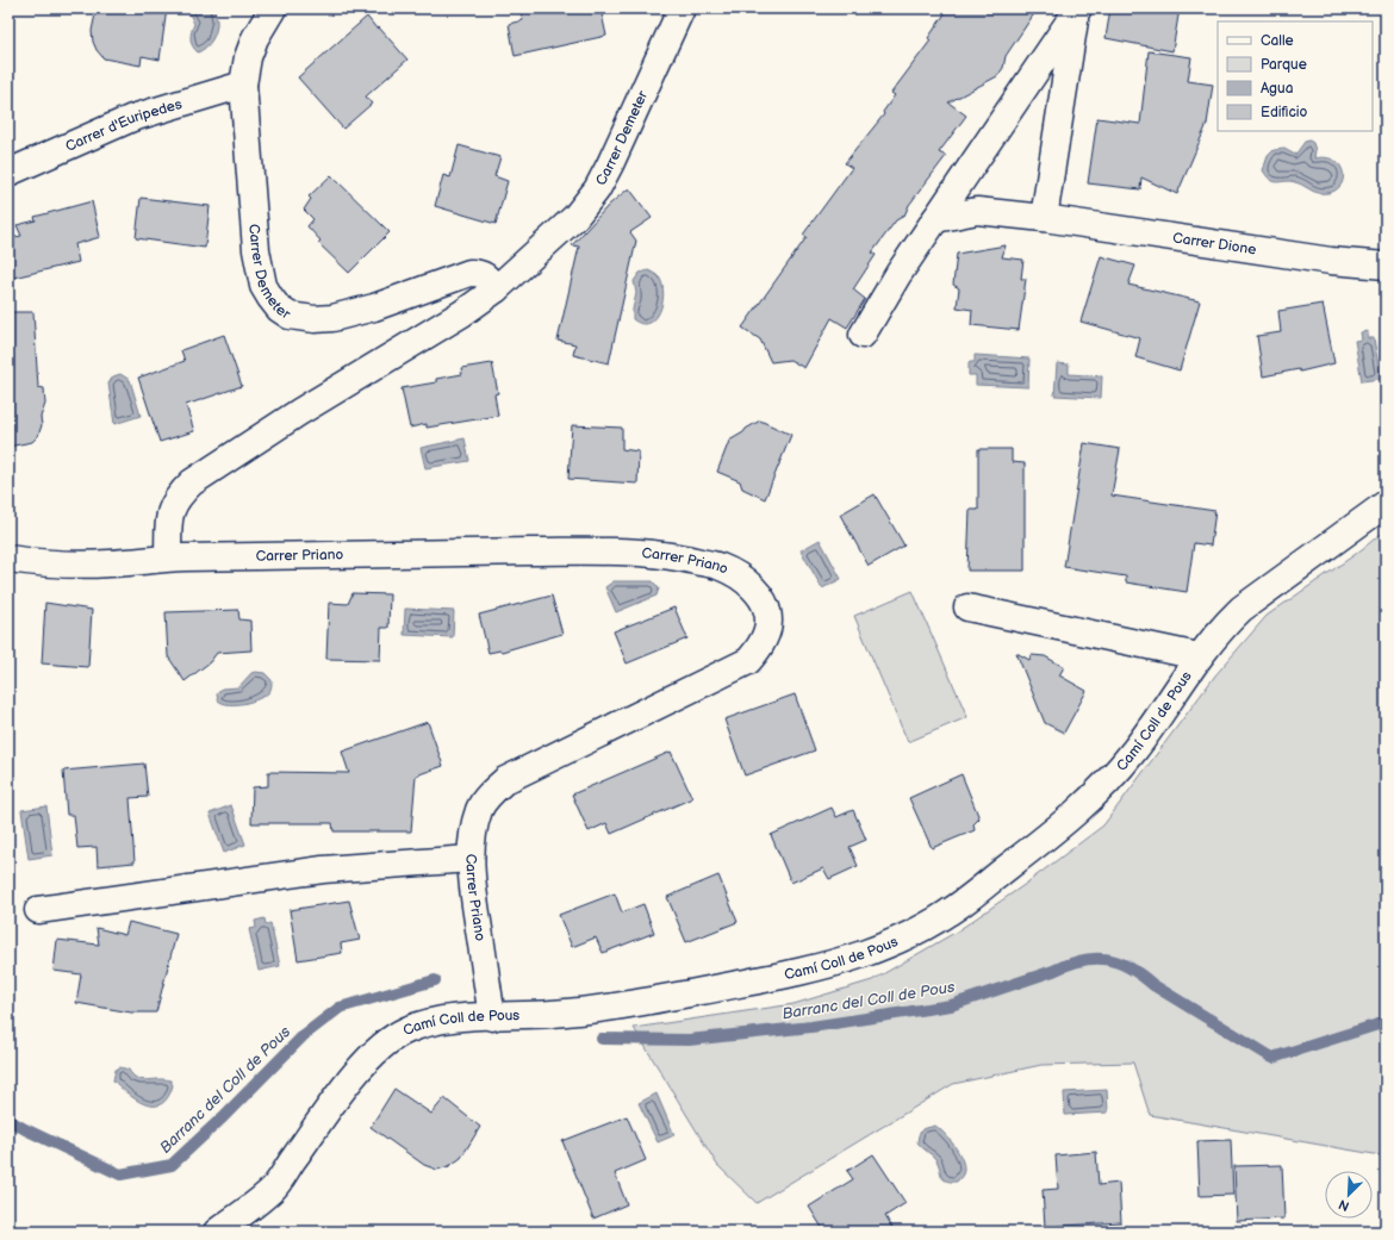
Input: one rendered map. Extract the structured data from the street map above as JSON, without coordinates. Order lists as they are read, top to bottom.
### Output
{
  "streets": {
    "street": [
      "Carrer d'Euripedes",
      "Carrer Demeter",
      "Carrer Dione",
      "Carrer Priano",
      "Camí Coll de Pous"
    ]
  },
  "crossings": [
    ["Carrer d'Euripedes", "Carrer Demeter"],
    ["Carrer Demeter", "Carrer Priano"],
    ["Carrer Priano", "Camí Coll de Pous"]
  ],
  "water": ["Barranc del Coll de Pous"],
  "legend": [
    "Calle",
    "Parque",
    "Agua",
    "Edificio"
  ],
  "north": "bottom left"
}
